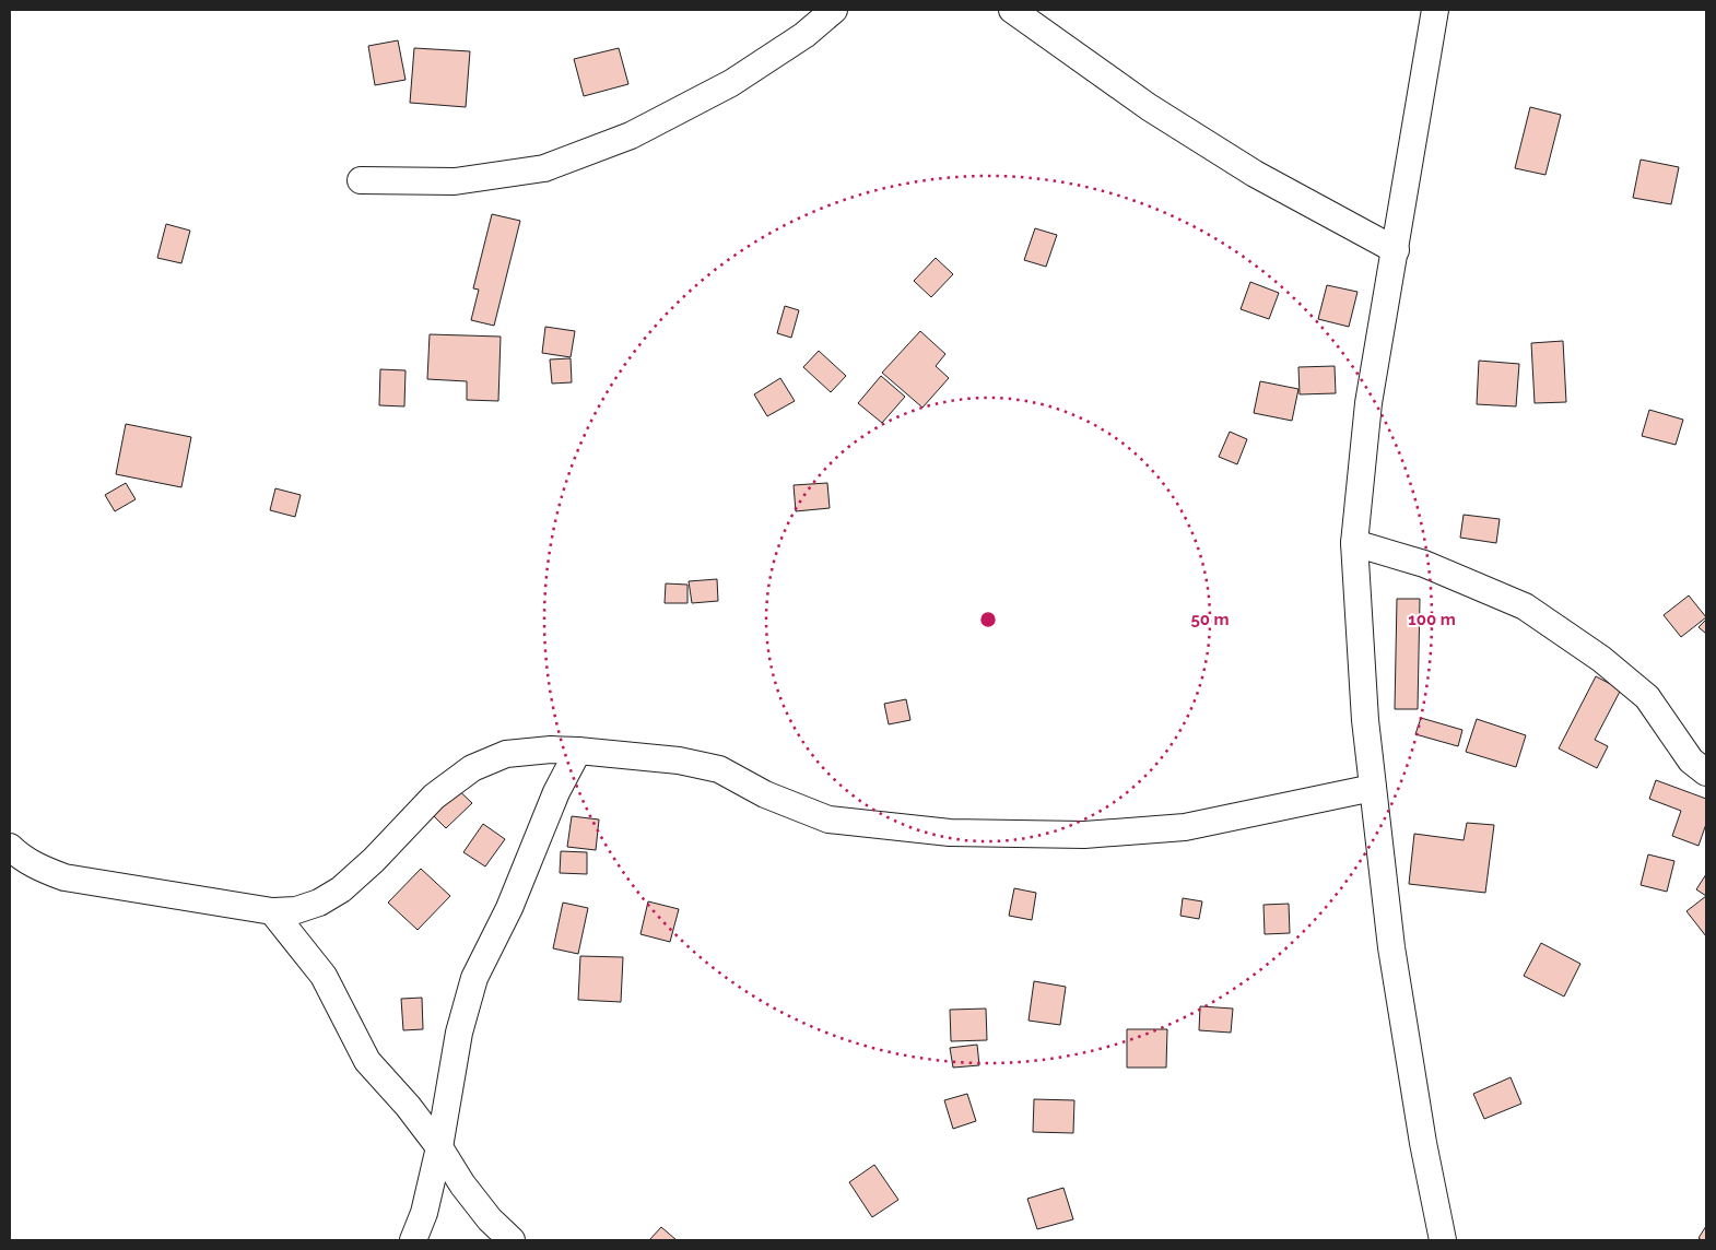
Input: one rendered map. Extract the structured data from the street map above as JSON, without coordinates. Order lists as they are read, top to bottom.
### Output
{
  "rings": ["50 m", "100 m"]
}
